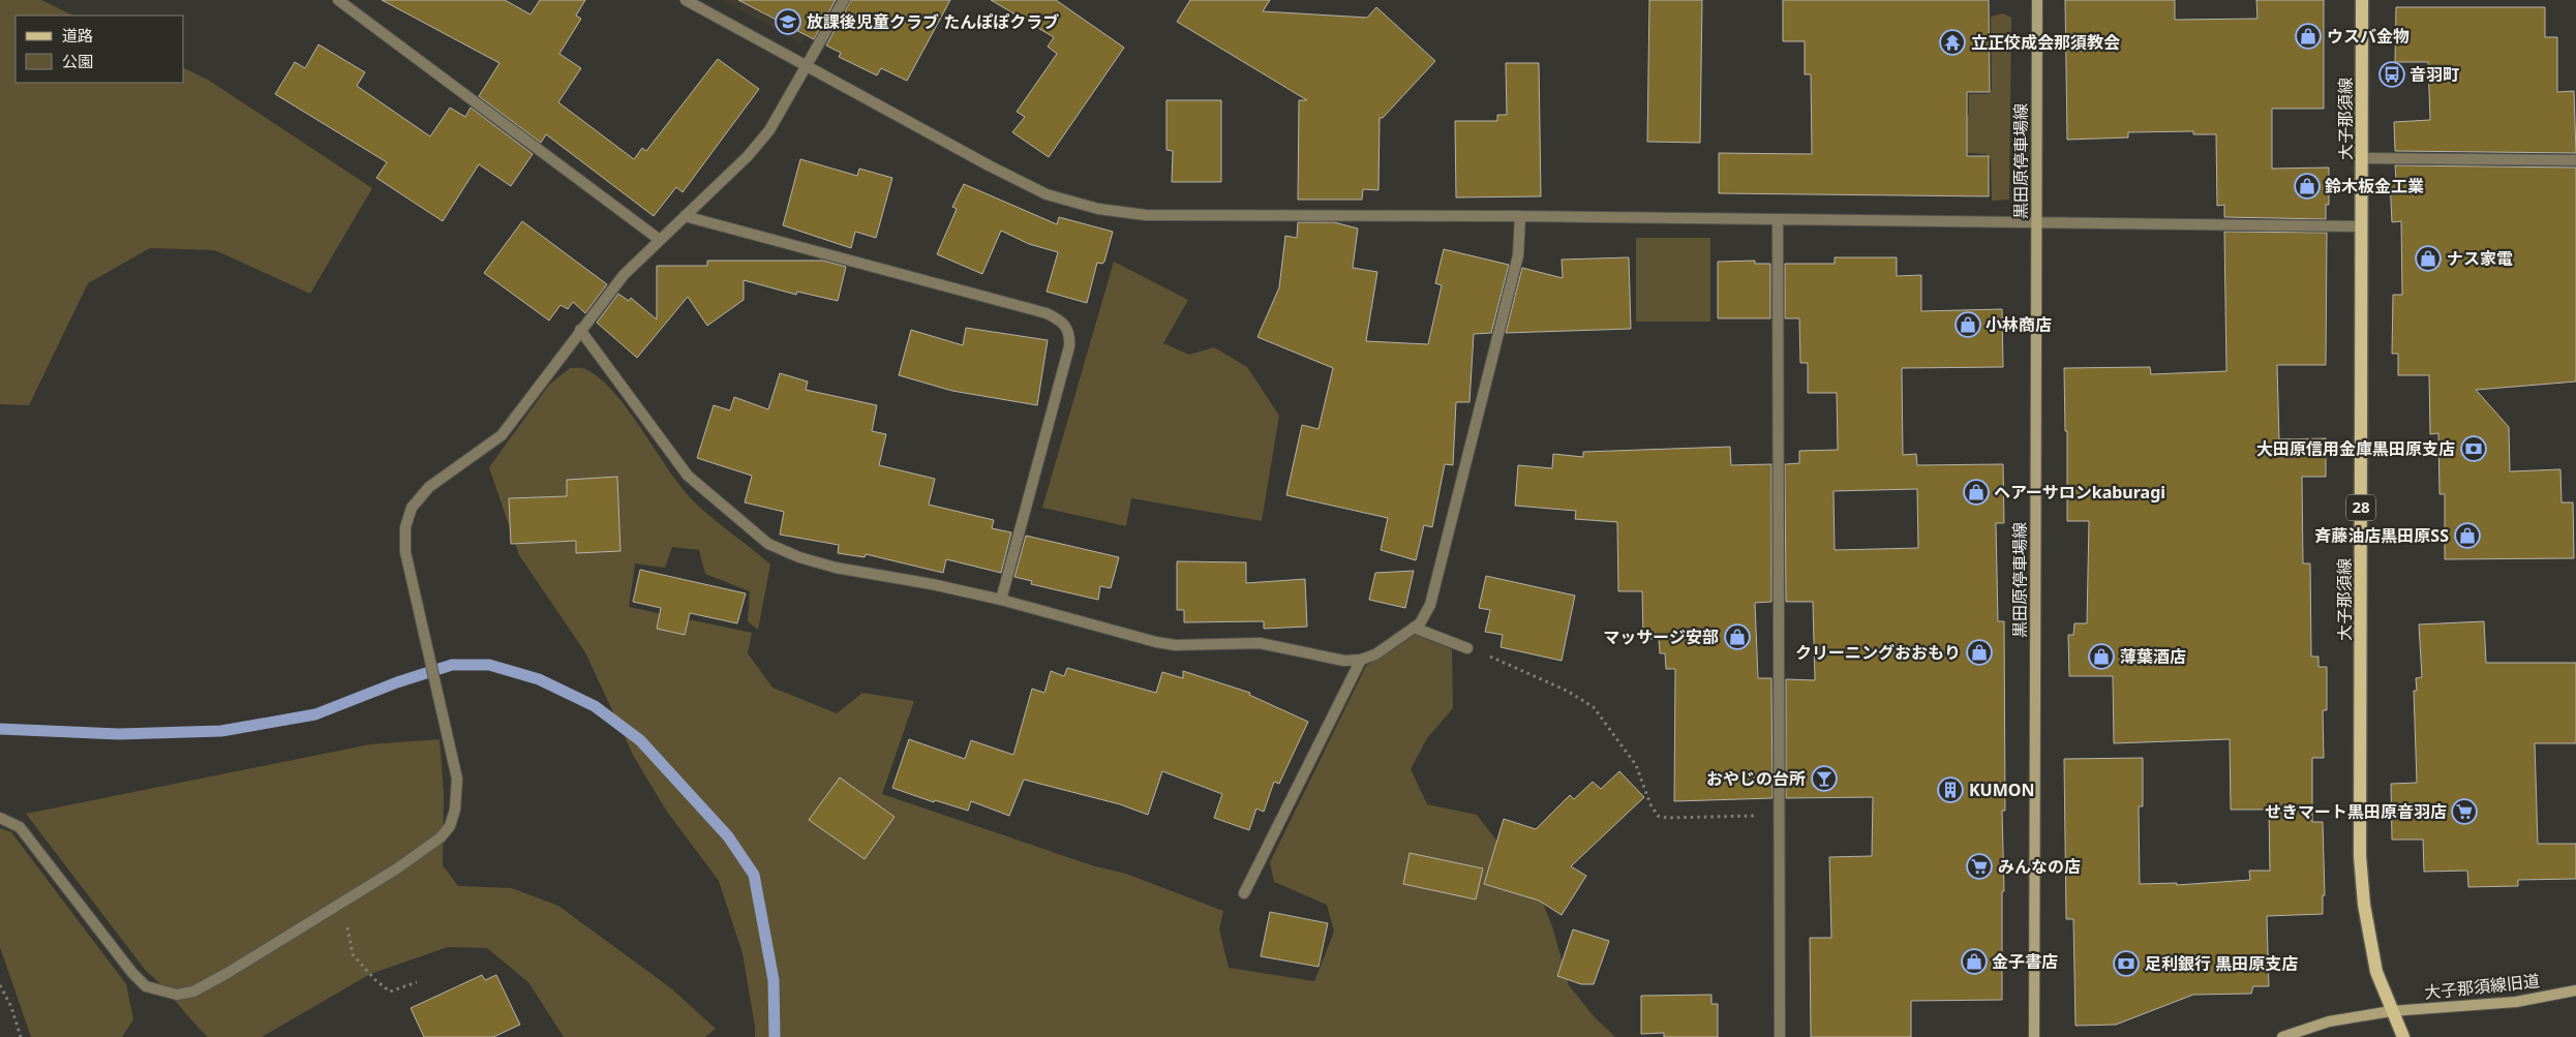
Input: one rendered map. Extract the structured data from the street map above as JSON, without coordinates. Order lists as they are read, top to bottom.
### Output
{
  "streets": {
    "main road": [
      "大子那須線",
      "黒田原停車場線",
      "28",
      "大子那須線旧道"
    ]
  },
  "crossings": [
    ["大子那須線", "大子那須線旧道"]
  ],
  "places": {
    "school or university": ["放課後児童クラブ たんぽぽクラブ"],
    "shop": [
      "ウスバ金物",
      "鈴木板金工業",
      "ナス家電",
      "小林商店",
      "ヘアーサロンkaburagi",
      "斉藤油店黒田原SS",
      "マッサージ安部",
      "クリーニングおおもり",
      "薄葉酒店",
      "金子書店"
    ],
    "temple": ["立正佼成会那須教会"],
    "bus stop": ["音羽町"],
    "bank": ["大田原信用金庫黒田原支店", "足利銀行 黒田原支店"],
    "bar": ["おやじの台所"],
    "building": ["KUMON"],
    "supermarket": ["せきマート黒田原音羽店", "みんなの店"]
  },
  "legend": ["道路", "公園"]
}
